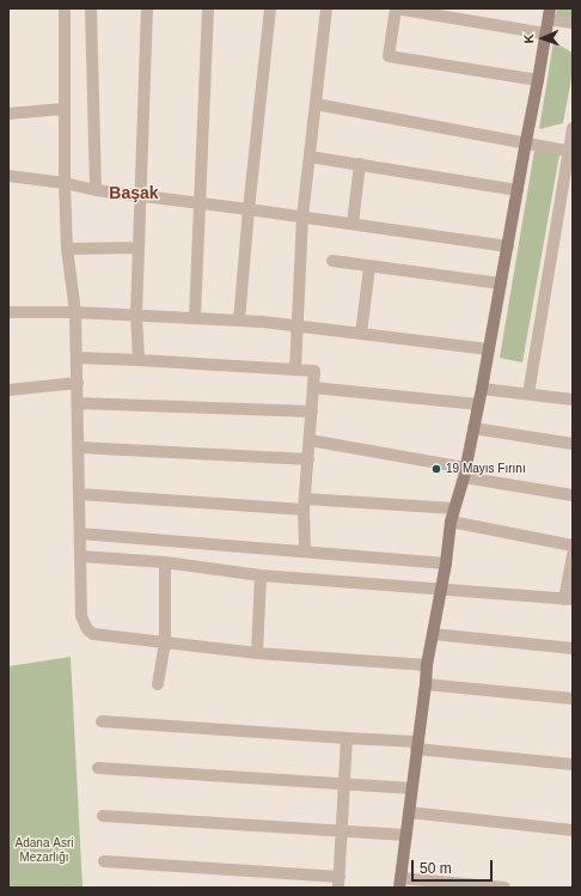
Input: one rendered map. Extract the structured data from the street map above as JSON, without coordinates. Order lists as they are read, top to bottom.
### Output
{
  "districts": ["Başak"],
  "parks": ["Adana Asri Mezarlığı"],
  "places": ["19 Mayıs Fırını"],
  "scale_bar": "50 m",
  "north": "left"
}
